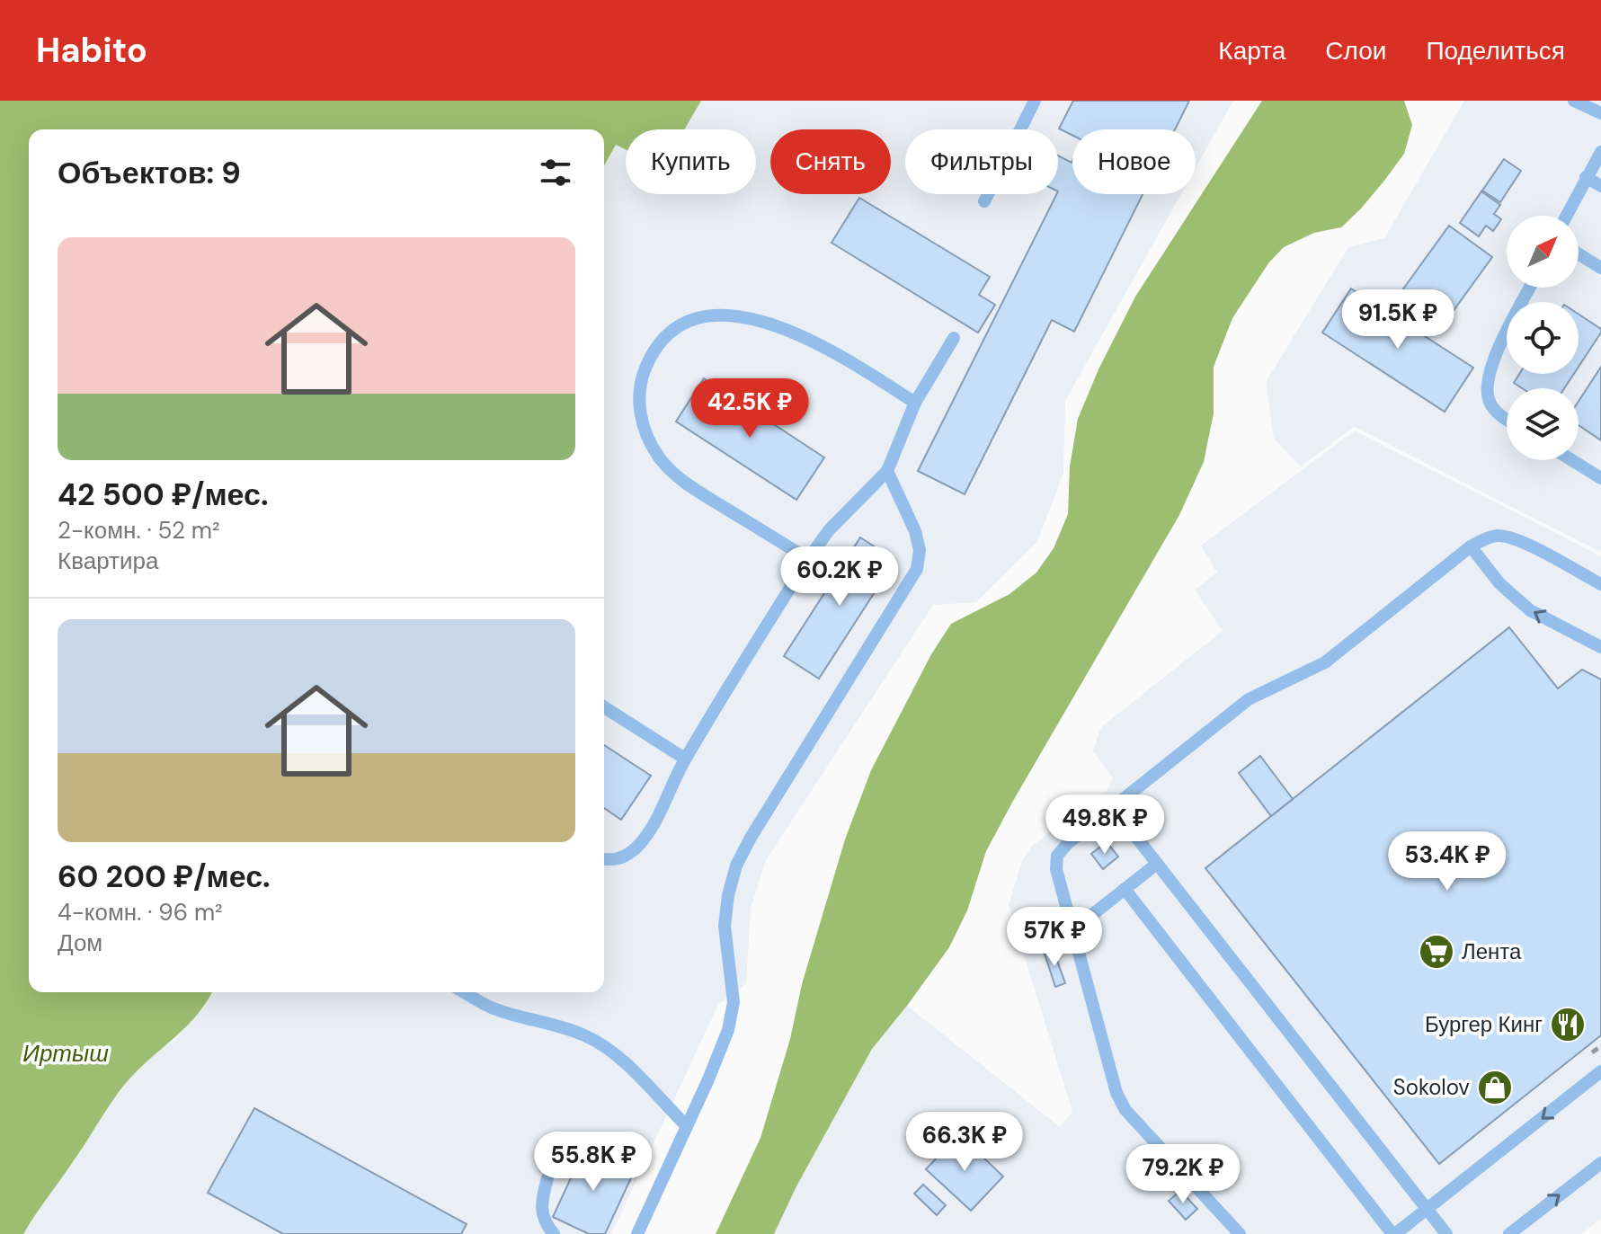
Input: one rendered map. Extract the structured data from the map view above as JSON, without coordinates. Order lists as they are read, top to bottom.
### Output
{
  "water": ["Иртыш"],
  "places": {
    "supermarket": ["Лента"],
    "restaurant": ["Бургер Кинг"],
    "shop": ["Sokolov"]
  },
  "north": "top right",
  "page": {
    "header": "Habito",
    "nav": ["Карта", "Слои", "Поделиться"],
    "chip": [
      "Купить",
      "Снять",
      "Фильтры",
      "Новое"
    ],
    "heading": "Объектов: 9",
    "list": [
      {
        "name": "42 500 ₽/мес.",
        "note": "2-комн. · 52 m² · Квартира"
      },
      {
        "name": "60 200 ₽/мес.",
        "note": "4-комн. · 96 m² · Дом"
      }
    ],
    "price": [
      "91.5K ₽",
      "42.5K ₽",
      "60.2K ₽",
      "49.8K ₽",
      "53.4K ₽",
      "57K ₽",
      "66.3K ₽",
      "55.8K ₽",
      "79.2K ₽"
    ]
  }
}
